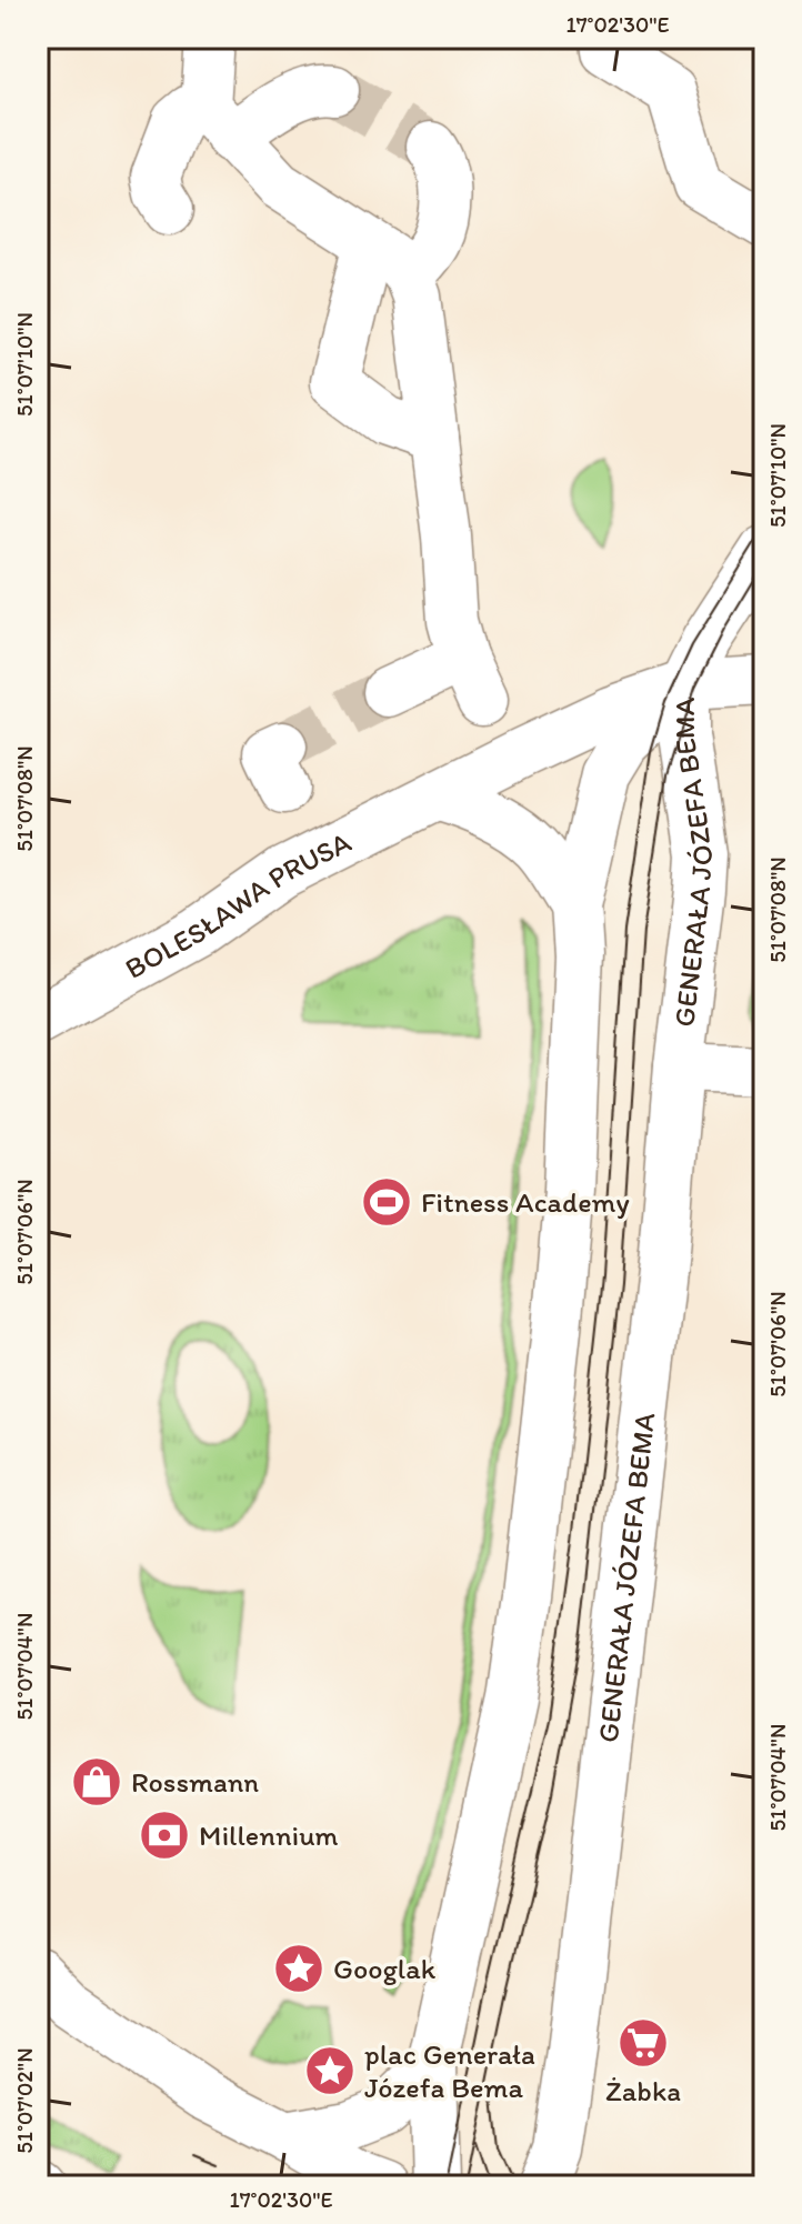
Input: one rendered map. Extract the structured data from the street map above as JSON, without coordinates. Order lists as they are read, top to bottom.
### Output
{
  "streets": {
    "street": ["GENERAŁA JÓZEFA BEMA", "BOLESŁAWA PRUSA"]
  },
  "crossings": [
    ["GENERAŁA JÓZEFA BEMA", "BOLESŁAWA PRUSA"]
  ],
  "places": {
    "sports": ["Fitness Academy"],
    "shop": ["Rossmann"],
    "bank": ["Millennium"],
    "place": ["Googlak", "plac Generała Józefa Bema"],
    "supermarket": ["Żabka"]
  },
  "coordinates": [
    "17°02'30\"E",
    "51°07'10\"N",
    "51°07'08\"N",
    "51°07'06\"N",
    "51°07'04\"N",
    "51°07'02\"N"
  ]
}
